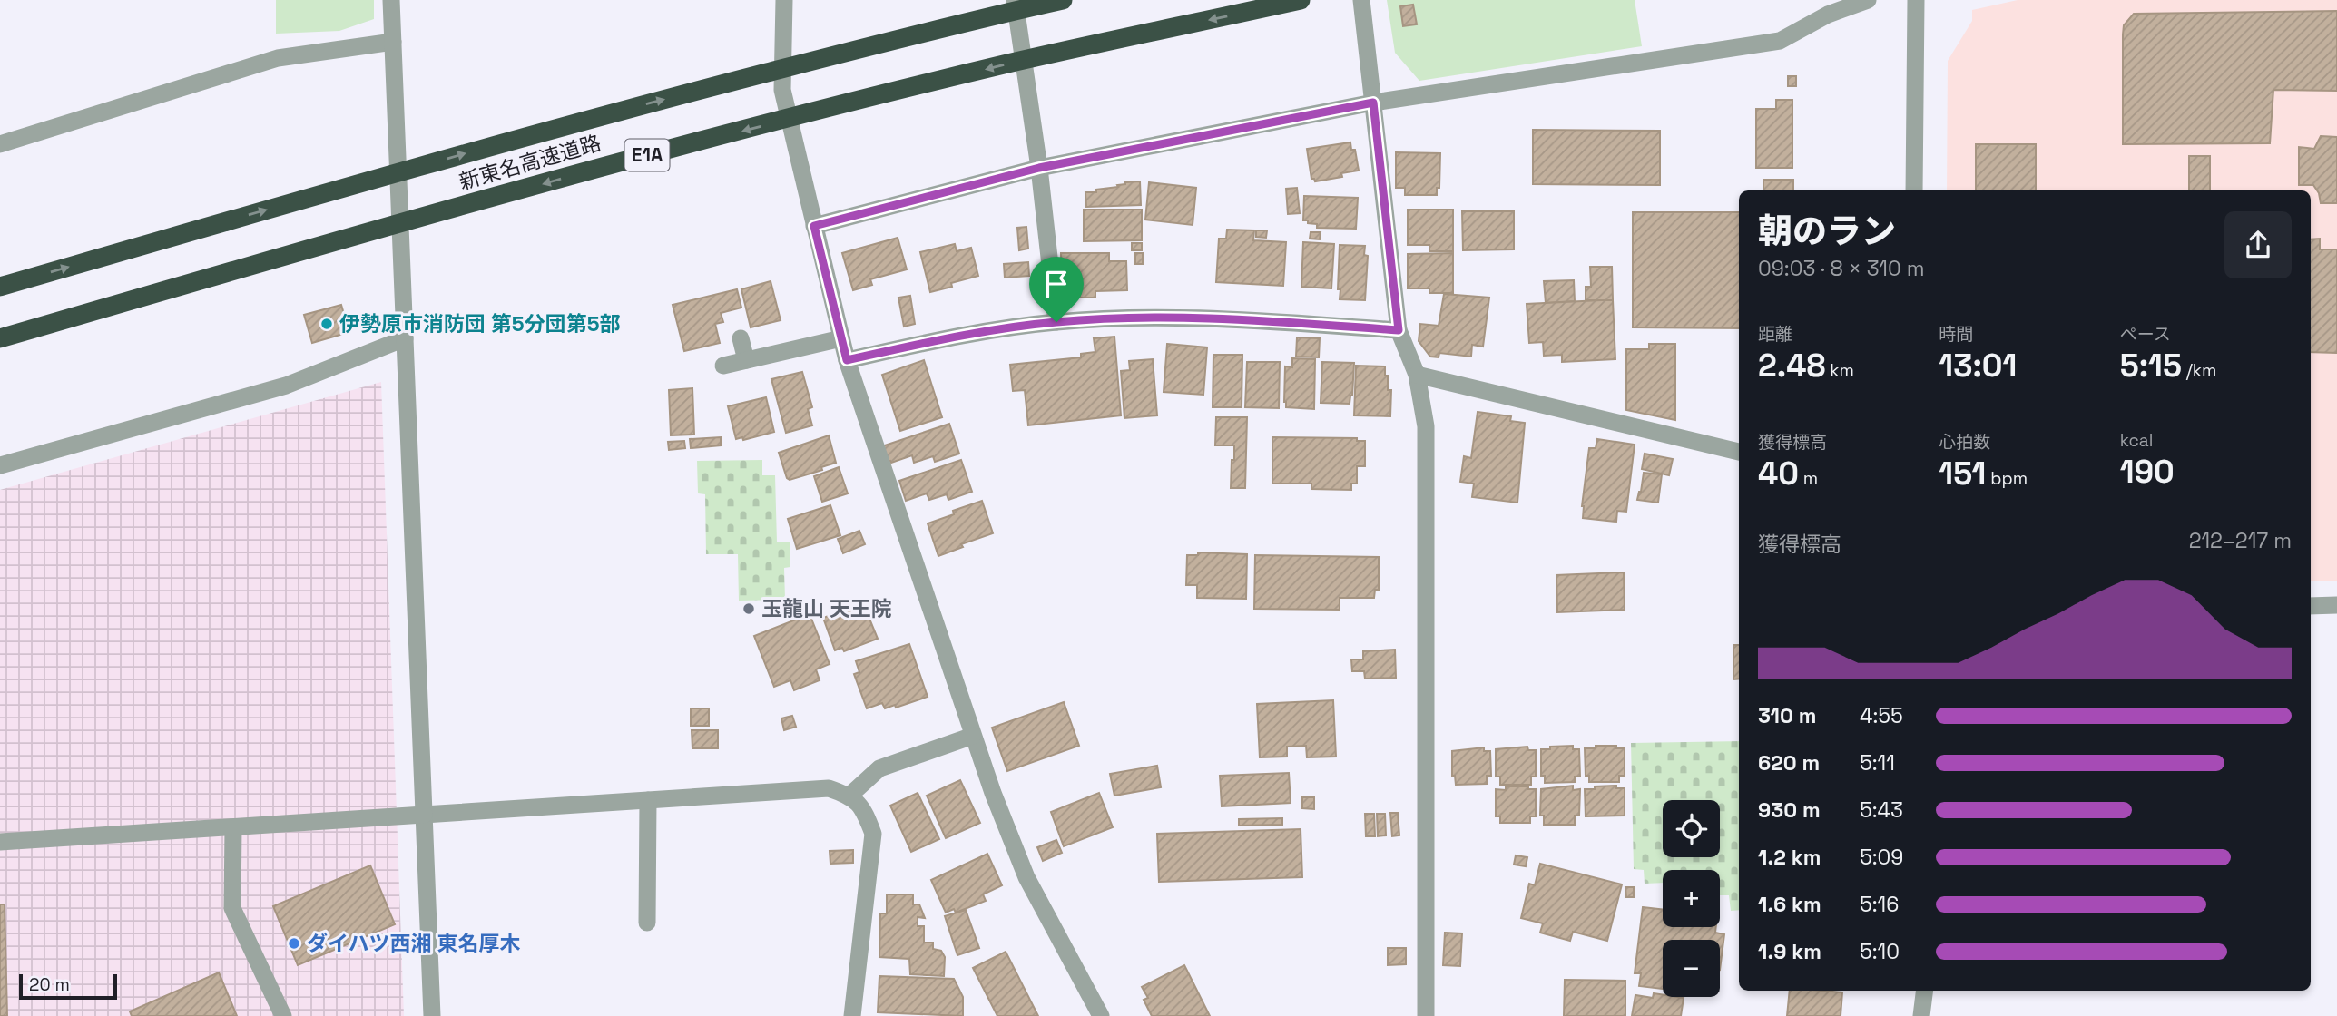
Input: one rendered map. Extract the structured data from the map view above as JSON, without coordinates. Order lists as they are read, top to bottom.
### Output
{
  "streets": {
    "highway": ["E1A", "新東名高速道路"]
  },
  "places": ["伊勢原市消防団 第5分団第5部", "玉龍山 天王院", "ダイハツ西湘 東名厚木"],
  "scale_bar": "20 m",
  "page": {
    "heading": ["朝のラン", "09:03 · 8 × 310 m"],
    "stats": [
      ["距離", "2.48 km"],
      ["時間", "13:01"],
      ["ペース", "5:15 /km"],
      ["獲得標高", "40 m"],
      ["心拍数", "151 bpm"],
      ["kcal", "190"]
    ],
    "chart": ["獲得標高", "212–217 m"],
    "list": [
      {
        "name": "310 m",
        "note": "4:55"
      },
      {
        "name": "620 m",
        "note": "5:11"
      },
      {
        "name": "930 m",
        "note": "5:43"
      },
      {
        "name": "1.2 km",
        "note": "5:09"
      },
      {
        "name": "1.6 km",
        "note": "5:16"
      },
      {
        "name": "1.9 km",
        "note": "5:10"
      }
    ],
    "map_buttons": ["+", "−"],
    "scale": "20 m"
  }
}
